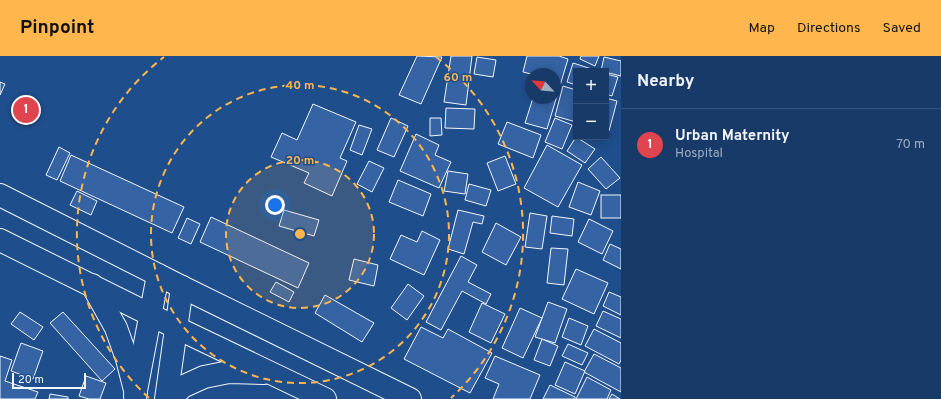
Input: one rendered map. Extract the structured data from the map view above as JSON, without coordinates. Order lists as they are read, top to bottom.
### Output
{
  "scale_bar": "20 m",
  "north": "top left",
  "page": {
    "header": "Pinpoint",
    "nav": ["Map", "Directions", "Saved"],
    "heading": "Nearby",
    "map_buttons": ["+", "−"],
    "pins": "1",
    "list": [
      {
        "mark": "1",
        "name": "Urban Maternity",
        "note": "Hospital",
        "value": "70 m"
      }
    ],
    "scale": "20 m"
  },
  "rings": ["60 m", "40 m", "20 m"]
}
